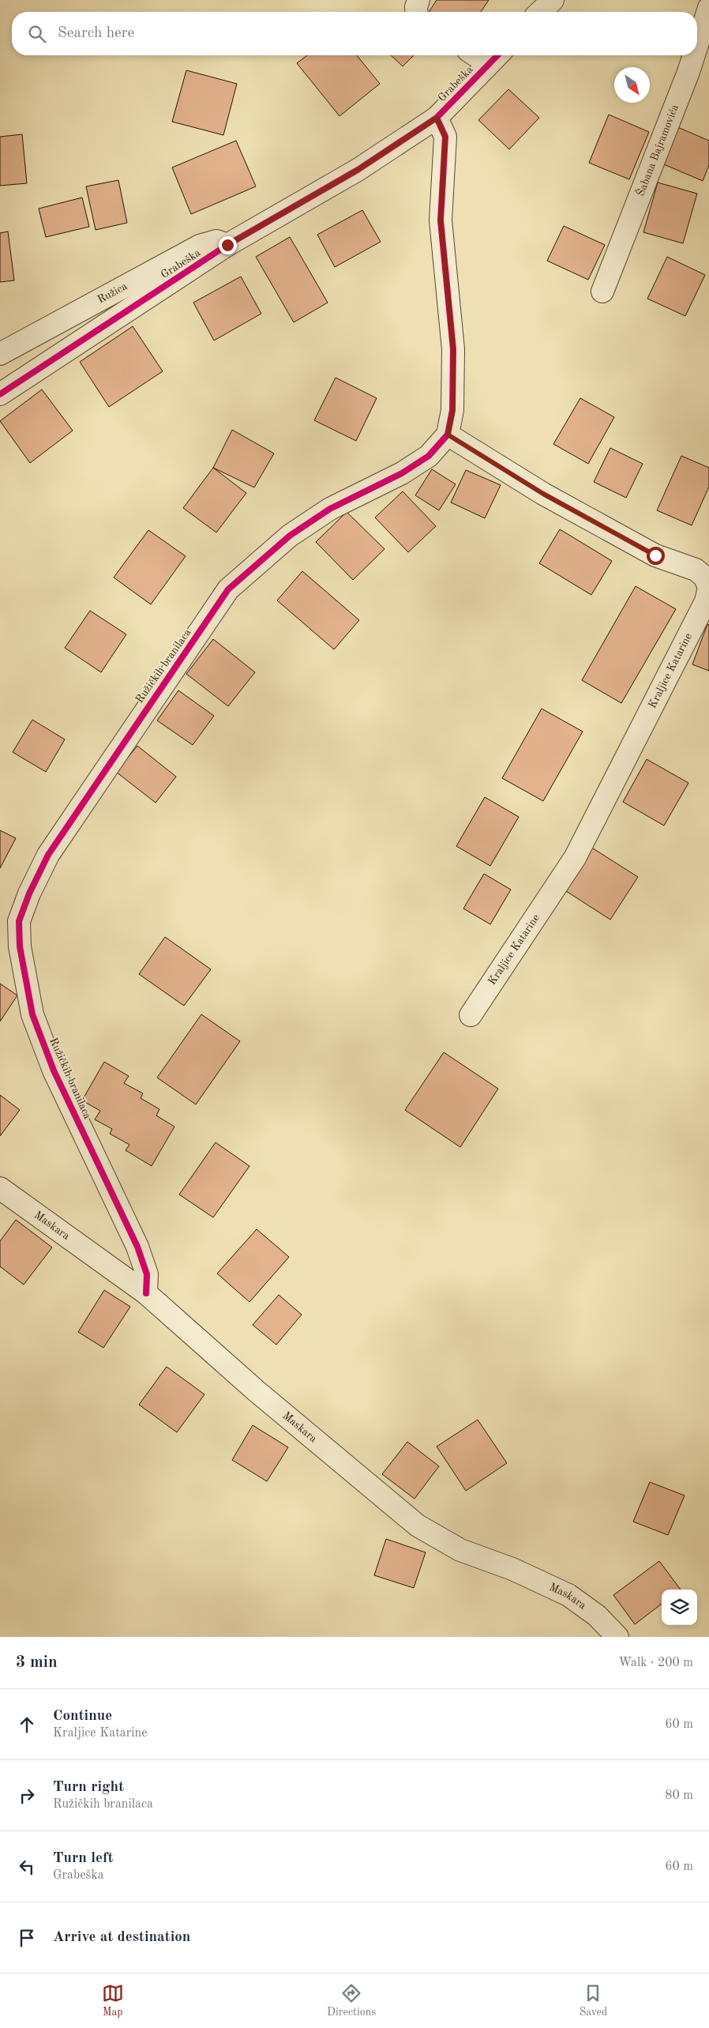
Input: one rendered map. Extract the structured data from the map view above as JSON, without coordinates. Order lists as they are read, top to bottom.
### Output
{
  "streets": {
    "street": [
      "Grabeška",
      "Šabana Bajramovića",
      "Ružica",
      "Ružičkih branilaca",
      "Kraljice Katarine",
      "Maskara"
    ]
  },
  "crossings": [
    ["Grabeška", "Ružica"],
    ["Grabeška", "Ružičkih branilaca"],
    ["Ružičkih branilaca", "Kraljice Katarine"],
    ["Ružičkih branilaca", "Maskara"]
  ],
  "north": "bottom right",
  "page": {
    "search": "Search here",
    "heading": ["3 min", "Walk · 200 m"],
    "list": [
      ["Continue", "Kraljice Katarine", "60 m"],
      ["Turn right", "Ružičkih branilaca", "80 m"],
      ["Turn left", "Grabeška", "60 m"],
      "Arrive at destination"
    ],
    "nav": ["Map", "Directions", "Saved"]
  }
}
